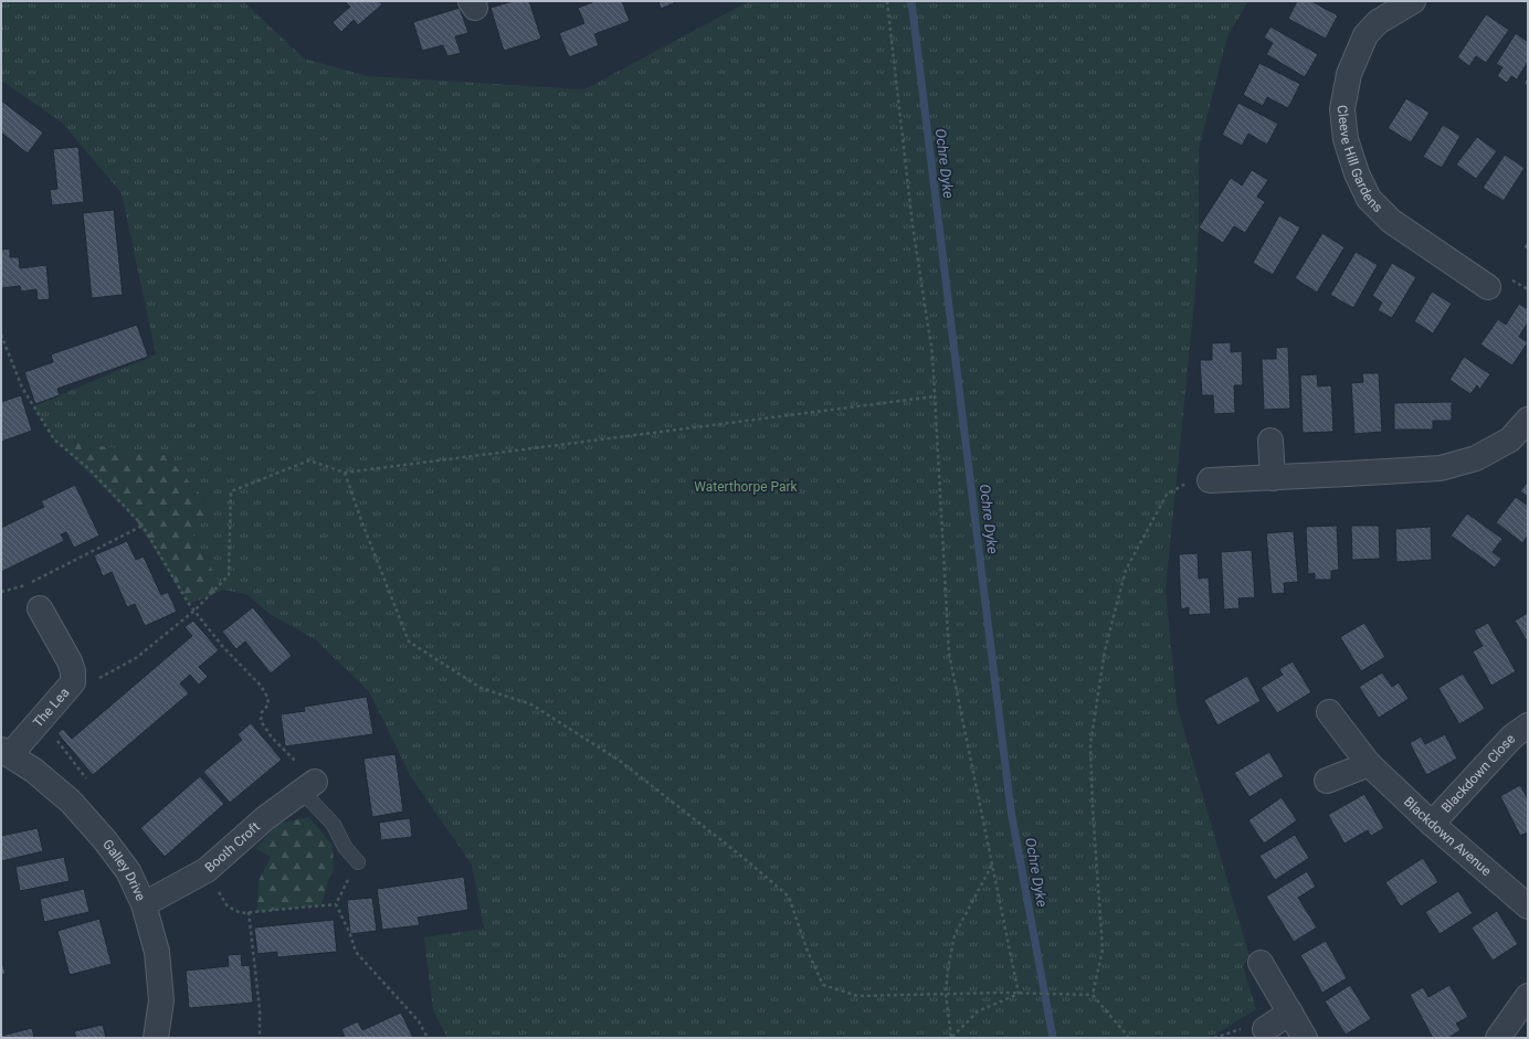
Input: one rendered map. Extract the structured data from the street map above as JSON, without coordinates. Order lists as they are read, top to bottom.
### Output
{
  "streets": {
    "street": [
      "Cleeve Hill Gardens",
      "The Lea",
      "Blackdown Close",
      "Blackdown Avenue",
      "Booth Croft",
      "Galley Drive"
    ]
  },
  "crossings": [
    ["The Lea", "Galley Drive"],
    ["Blackdown Close", "Blackdown Avenue"],
    ["Booth Croft", "Galley Drive"]
  ],
  "water": ["Ochre Dyke"],
  "parks": ["Waterthorpe Park"]
}
